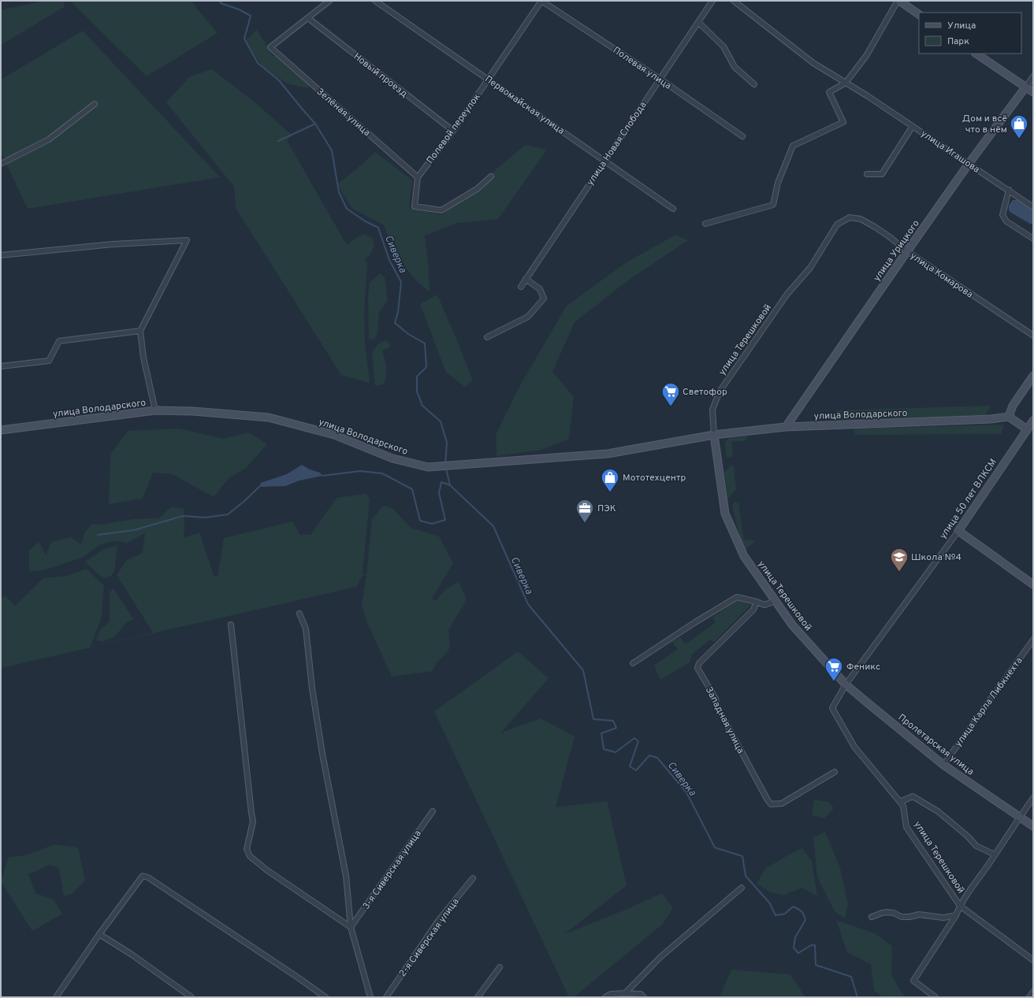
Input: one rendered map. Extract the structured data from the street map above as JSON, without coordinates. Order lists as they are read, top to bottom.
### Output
{
  "streets": {
    "main road": [
      "улица Урицкого",
      "улица Терешковой",
      "улица Володарского",
      "улица 50 лет ВЛКСМ",
      "Пролетарская улица"
    ],
    "street": [
      "Полевая улица",
      "Новый проезд",
      "Первомайская улица",
      "Зелёная улица",
      "Полевой переулок",
      "улица Новая Слобода",
      "улица Игашова",
      "улица Комарова",
      "улица Карла Либкнехта",
      "Западная улица",
      "3-я Сиверская улица",
      "2-я Сиверская улица"
    ]
  },
  "crossings": [
    ["Полевая улица", "Полевой переулок"],
    ["Полевая улица", "улица Новая Слобода"],
    ["Новый проезд", "Зелёная улица"],
    ["Новый проезд", "Полевой переулок"],
    ["Первомайская улица", "Полевой переулок"],
    ["Первомайская улица", "улица Новая Слобода"],
    ["Зелёная улица", "Полевой переулок"],
    ["улица Игашова", "улица Урицкого"],
    ["улица Урицкого", "улица Комарова"],
    ["улица Урицкого", "улица Володарского"],
    ["улица Комарова", "улица Терешковой"],
    ["улица Терешковой", "улица Володарского"],
    ["улица Терешковой", "улица 50 лет ВЛКСМ"],
    ["улица Терешковой", "Пролетарская улица"],
    ["улица 50 лет ВЛКСМ", "Пролетарская улица"],
    ["улица Карла Либкнехта", "Пролетарская улица"]
  ],
  "water": ["Сиверка"],
  "places": {
    "shop": ["Дом и всё что в нём", "Мототехцентр"],
    "supermarket": ["Светофор", "Феникс"],
    "office": ["ПЭК"],
    "school or university": ["Школа №4"]
  },
  "legend": ["Улица", "Парк"]
}
